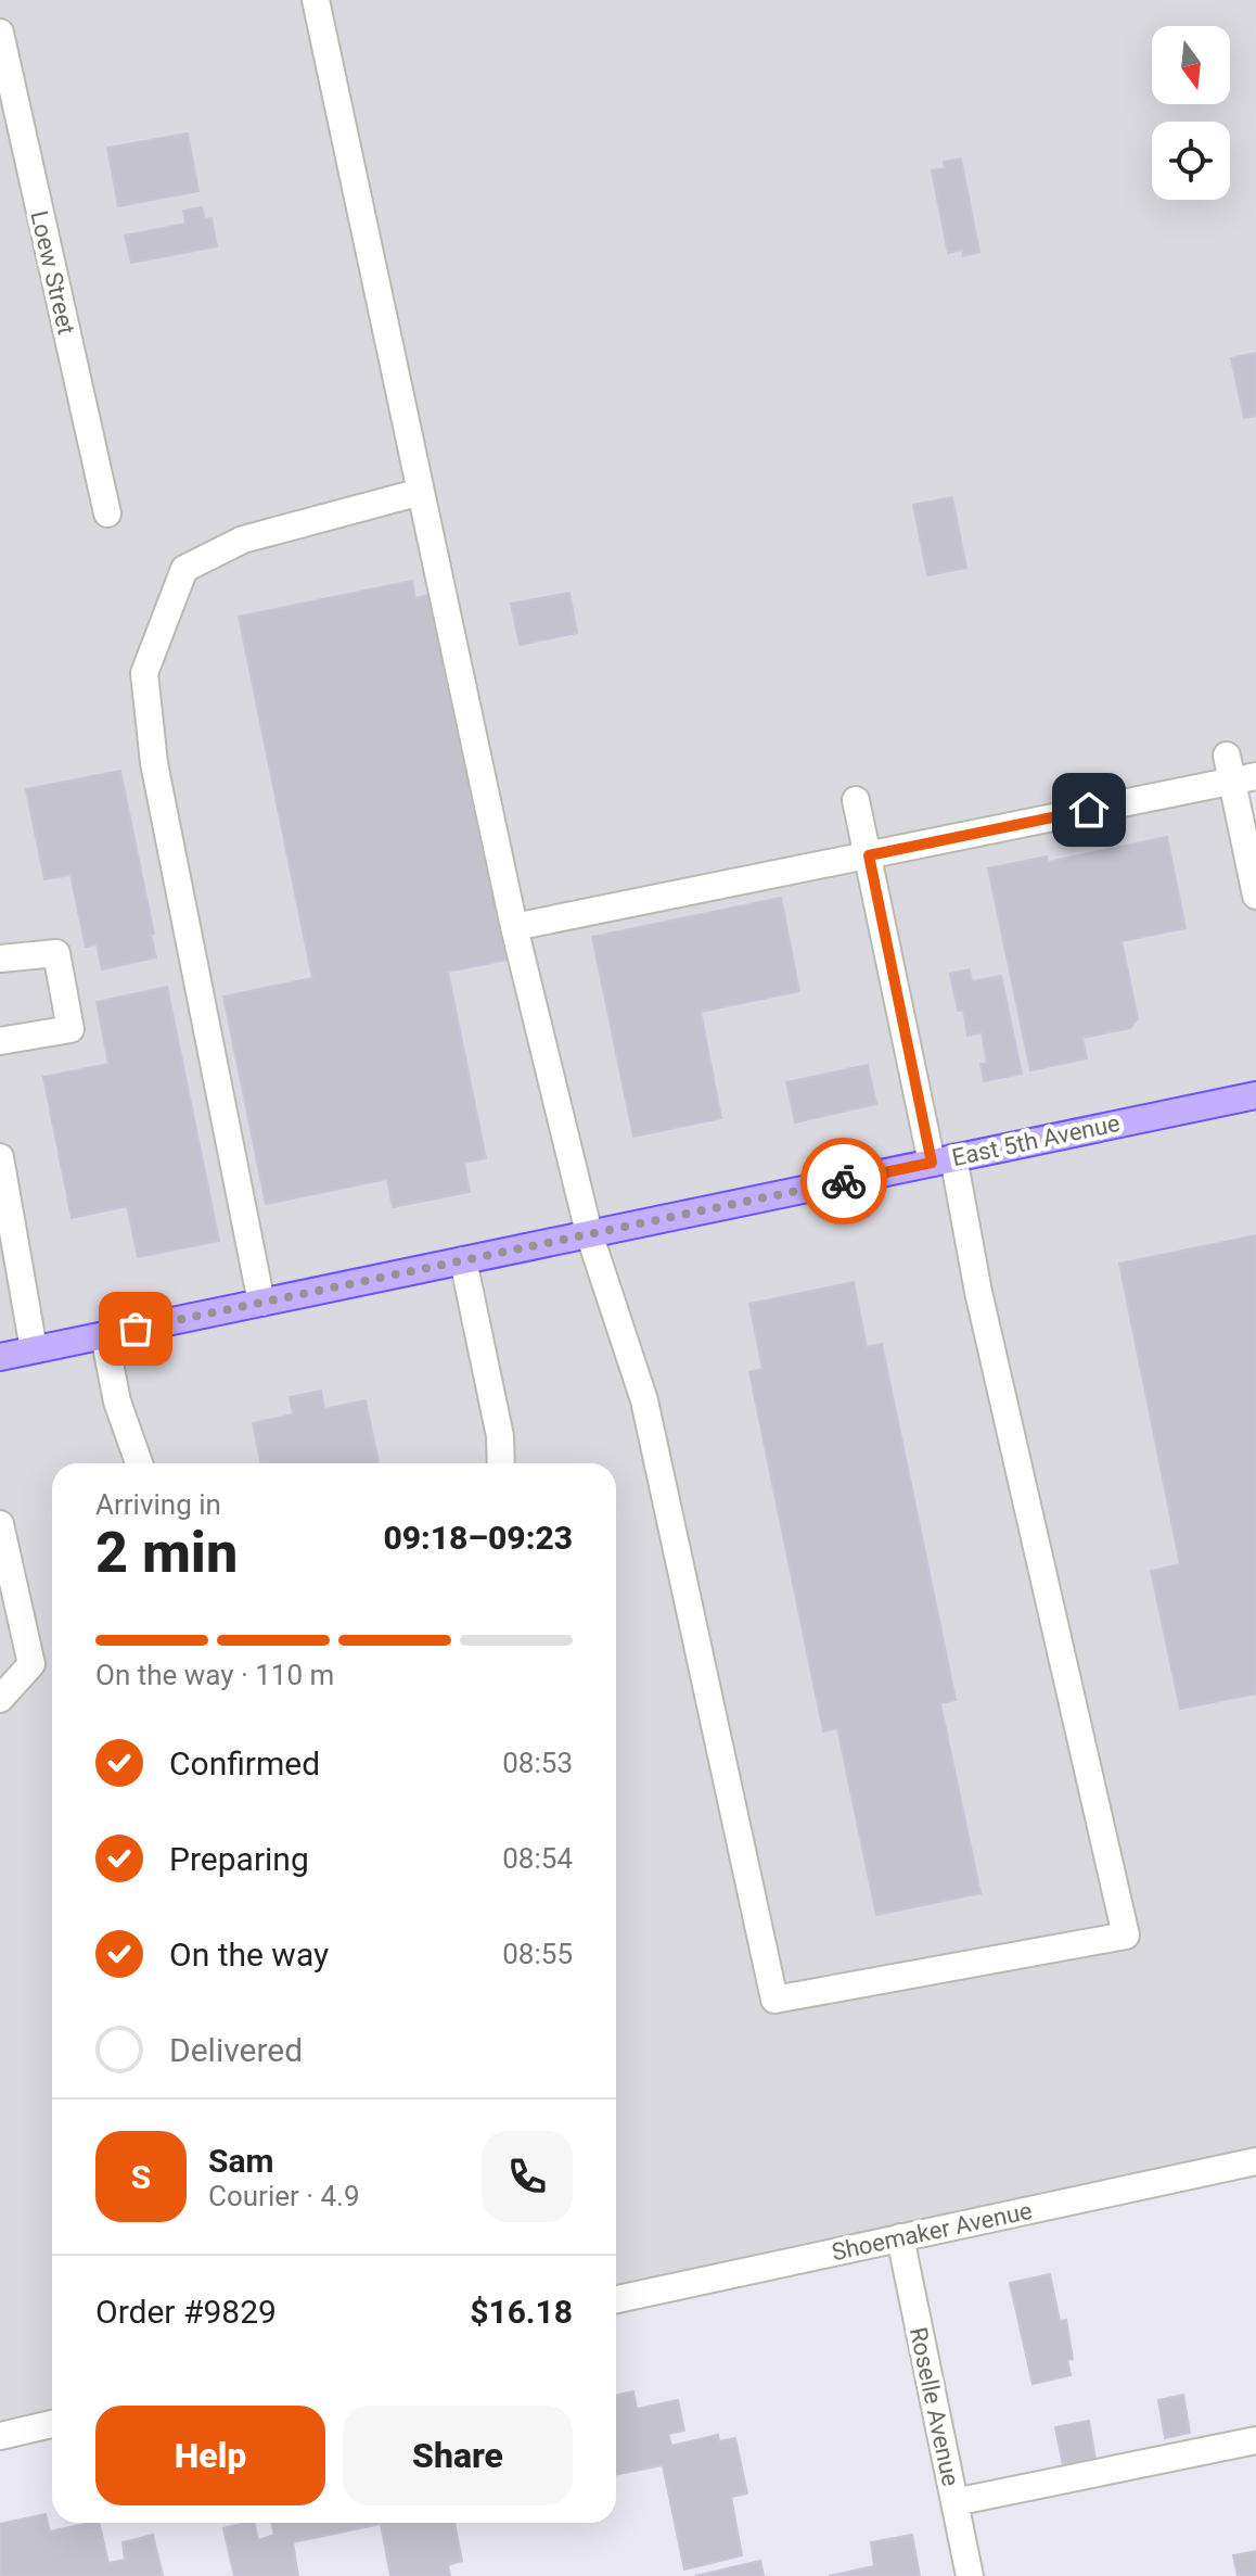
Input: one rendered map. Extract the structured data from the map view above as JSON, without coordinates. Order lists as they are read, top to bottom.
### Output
{
  "streets": {
    "main road": ["East 5th Avenue"],
    "street": ["Loew Street", "Shoemaker Avenue", "Roselle Avenue"]
  },
  "crossings": [
    ["Shoemaker Avenue", "Roselle Avenue"]
  ],
  "north": "bottom",
  "page": {
    "heading": ["2 min", "Arriving in", "09:18–09:23"],
    "panel": [
      "Sam",
      "Courier · 4.9",
      "Order #9829",
      "$16.18"
    ],
    "bar": "On the way · 110 m",
    "list": [
      ["Confirmed", "08:53"],
      ["Preparing", "08:54"],
      ["On the way", "08:55"],
      "Delivered"
    ],
    "round": "S",
    "buttons": ["Help", "Share"]
  }
}
